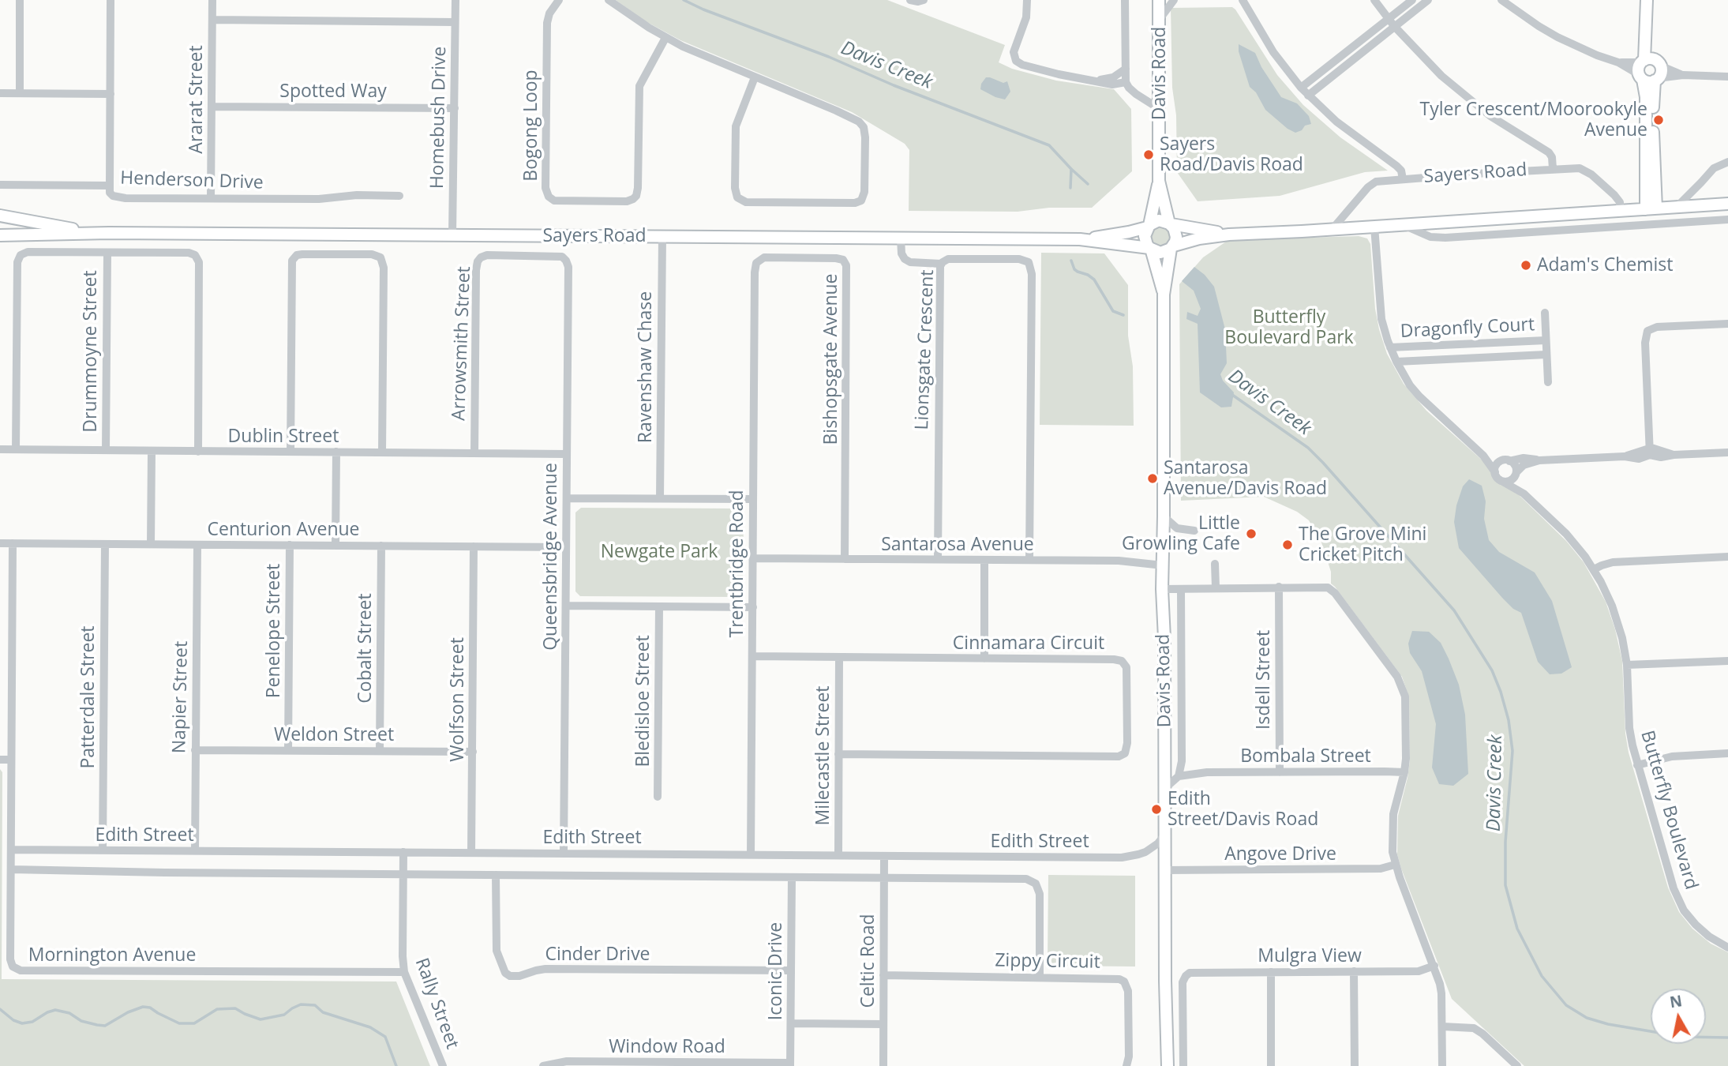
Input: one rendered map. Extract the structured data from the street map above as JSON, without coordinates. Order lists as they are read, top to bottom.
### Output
{
  "streets": {
    "street": [
      "Davis Road",
      "Spotted Way",
      "Ararat Street",
      "Homebush Drive",
      "Bogong Loop",
      "Sayers Road",
      "Henderson Drive",
      "Dragonfly Court",
      "Arrowsmith Street",
      "Lionsgate Crescent",
      "Drummoyne Street",
      "Bishopsgate Avenue",
      "Ravenshaw Chase",
      "Dublin Street",
      "Centurion Avenue",
      "Santarosa Avenue",
      "Queensbridge Avenue",
      "Trentbridge Road",
      "Penelope Street",
      "Cinnamara Circuit",
      "Cobalt Street",
      "Isdell Street",
      "Patterdale Street",
      "Napier Street",
      "Wolfson Street",
      "Bledisloe Street",
      "Weldon Street",
      "Milecastle Street",
      "Bombala Street",
      "Butterfly Boulevard",
      "Edith Street",
      "Angove Drive",
      "Cinder Drive",
      "Mornington Avenue",
      "Mulgra View",
      "Celtic Road",
      "Zippy Circuit",
      "Iconic Drive",
      "Rally Street",
      "Window Road"
    ]
  },
  "crossings": [
    ["Davis Road", "Sayers Road"],
    ["Davis Road", "Santarosa Avenue"],
    ["Davis Road", "Edith Street"],
    ["Davis Road", "Angove Drive"],
    ["Spotted Way", "Ararat Street"],
    ["Spotted Way", "Homebush Drive"],
    ["Ararat Street", "Henderson Drive"],
    ["Homebush Drive", "Sayers Road"],
    ["Sayers Road", "Ravenshaw Chase"],
    ["Arrowsmith Street", "Dublin Street"],
    ["Arrowsmith Street", "Queensbridge Avenue"],
    ["Lionsgate Crescent", "Santarosa Avenue"],
    ["Drummoyne Street", "Dublin Street"],
    ["Bishopsgate Avenue", "Santarosa Avenue"],
    ["Bishopsgate Avenue", "Trentbridge Road"],
    ["Dublin Street", "Queensbridge Avenue"],
    ["Centurion Avenue", "Queensbridge Avenue"],
    ["Centurion Avenue", "Penelope Street"],
    ["Centurion Avenue", "Cobalt Street"],
    ["Centurion Avenue", "Patterdale Street"],
    ["Centurion Avenue", "Napier Street"],
    ["Centurion Avenue", "Wolfson Street"],
    ["Centurion Avenue", "Mornington Avenue"],
    ["Santarosa Avenue", "Trentbridge Road"],
    ["Queensbridge Avenue", "Edith Street"],
    ["Trentbridge Road", "Cinnamara Circuit"],
    ["Trentbridge Road", "Edith Street"],
    ["Penelope Street", "Weldon Street"],
    ["Cinnamara Circuit", "Milecastle Street"],
    ["Cobalt Street", "Weldon Street"],
    ["Isdell Street", "Bombala Street"],
    ["Patterdale Street", "Edith Street"],
    ["Napier Street", "Weldon Street"],
    ["Napier Street", "Edith Street"],
    ["Wolfson Street", "Weldon Street"],
    ["Wolfson Street", "Edith Street"],
    ["Milecastle Street", "Edith Street"],
    ["Edith Street", "Cinder Drive"],
    ["Edith Street", "Mornington Avenue"],
    ["Edith Street", "Celtic Road"],
    ["Edith Street", "Zippy Circuit"],
    ["Edith Street", "Iconic Drive"],
    ["Edith Street", "Rally Street"],
    ["Cinder Drive", "Iconic Drive"],
    ["Mornington Avenue", "Rally Street"],
    ["Celtic Road", "Zippy Circuit"],
    ["Iconic Drive", "Window Road"]
  ],
  "water": ["Davis Creek"],
  "parks": ["Butterfly Boulevard Park", "Newgate Park"],
  "places": [
    "Tyler Crescent/Moorookyle Avenue",
    "Sayers Road/Davis Road",
    "Adam's Chemist",
    "Santarosa Avenue/Davis Road",
    "Little Growling Cafe",
    "The Grove Mini Cricket Pitch",
    "Edith Street/Davis Road"
  ],
  "north": "top"
}
